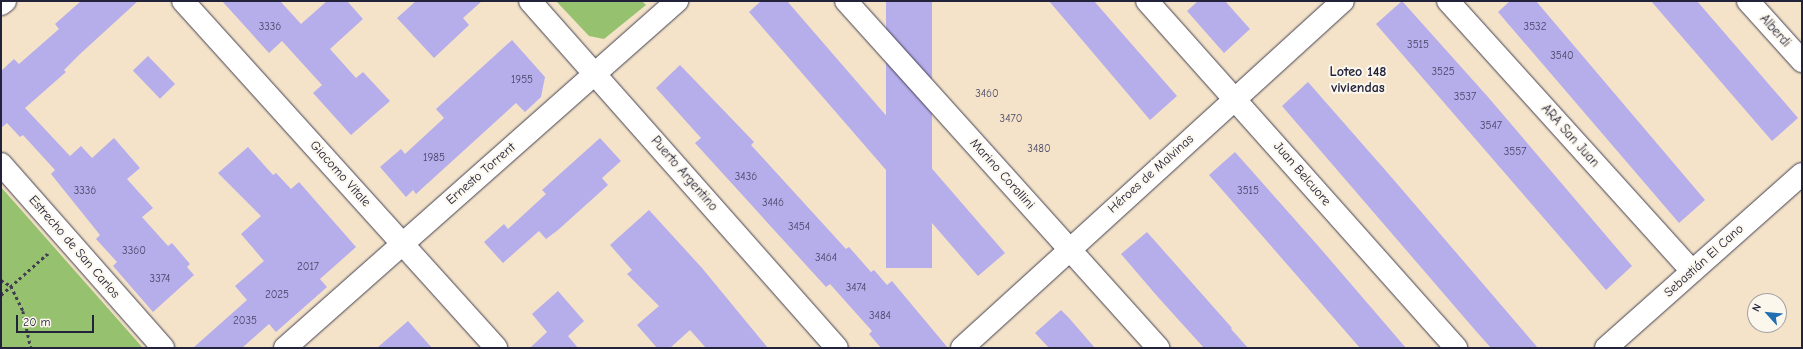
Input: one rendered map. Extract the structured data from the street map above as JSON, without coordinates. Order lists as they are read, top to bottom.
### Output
{
  "streets": {
    "street": [
      "Alberdi",
      "ARA San Juan",
      "Giacomo Vitale",
      "Ernesto Torrent",
      "Puerto Argentino",
      "Marino Corallini",
      "Héroes de Malvinas",
      "Juan Belcuore",
      "Estrecho de San Carlos",
      "Sebastián El Cano"
    ]
  },
  "crossings": [
    ["ARA San Juan", "Sebastián El Cano"],
    ["Giacomo Vitale", "Ernesto Torrent"],
    ["Ernesto Torrent", "Puerto Argentino"],
    ["Marino Corallini", "Héroes de Malvinas"],
    ["Héroes de Malvinas", "Juan Belcuore"]
  ],
  "districts": ["Loteo 148 viviendas"],
  "house_numbers": [
    "3336",
    "3532",
    "3515",
    "3540",
    "3525",
    "1955",
    "3460",
    "3537",
    "3470",
    "3547",
    "3480",
    "3557",
    "1985",
    "3436",
    "3336",
    "3515",
    "3446",
    "3454",
    "3360",
    "3464",
    "2017",
    "3374",
    "3474",
    "2025",
    "3484",
    "2035"
  ],
  "scale_bar": "20 m",
  "north": "top left"
}
